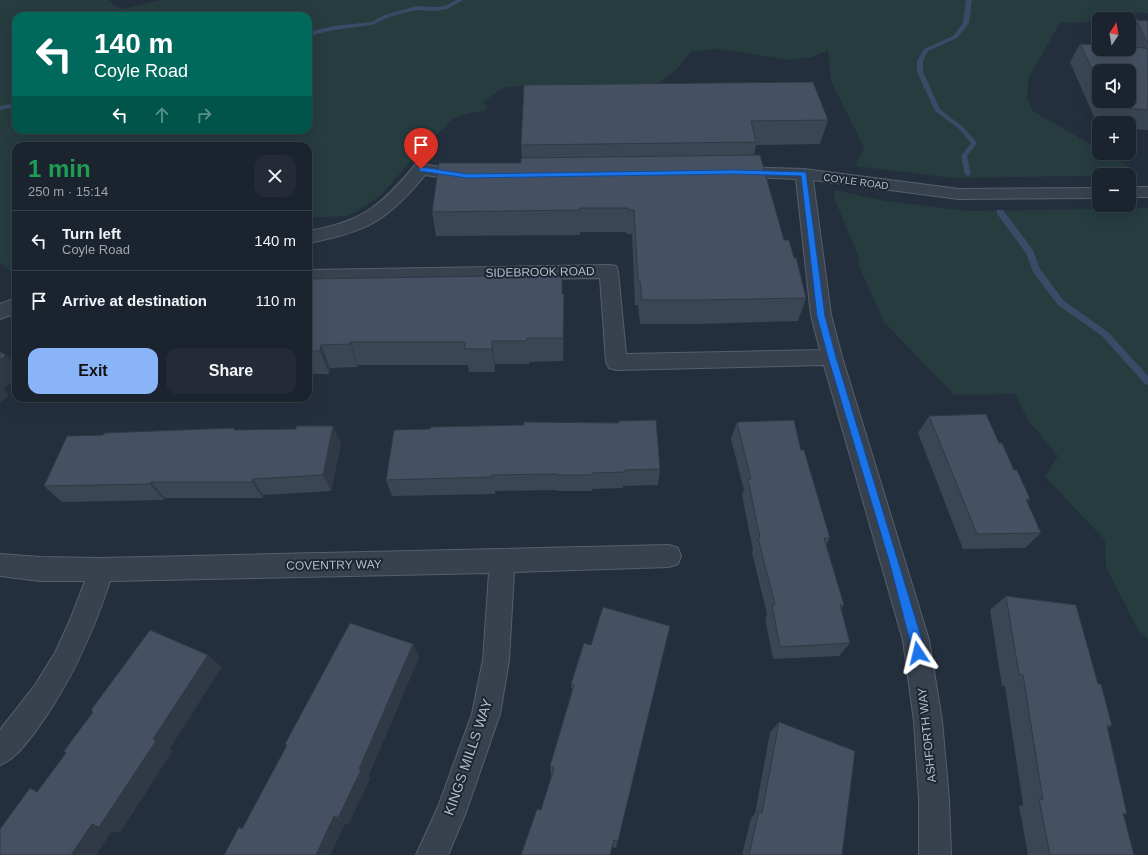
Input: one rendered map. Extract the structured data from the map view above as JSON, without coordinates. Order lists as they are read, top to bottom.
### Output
{
  "streets": {
    "street": [
      "COYLE ROAD",
      "SIDEBROOK ROAD",
      "COVENTRY WAY",
      "ASHFORTH WAY",
      "KINGS MILLS WAY"
    ]
  },
  "crossings": [
    ["COYLE ROAD", "ASHFORTH WAY"],
    ["SIDEBROOK ROAD", "ASHFORTH WAY"],
    ["COVENTRY WAY", "KINGS MILLS WAY"]
  ],
  "north": "top",
  "page": {
    "map_buttons": ["+", "−"],
    "turn": ["140 m", "Coyle Road"],
    "heading": ["1 min", "250 m · 15:14"],
    "list": [
      {
        "name": "Turn left",
        "note": "Coyle Road",
        "value": "140 m"
      },
      {
        "name": "Arrive at destination",
        "value": "110 m"
      }
    ],
    "buttons": ["Exit", "Share"]
  }
}
